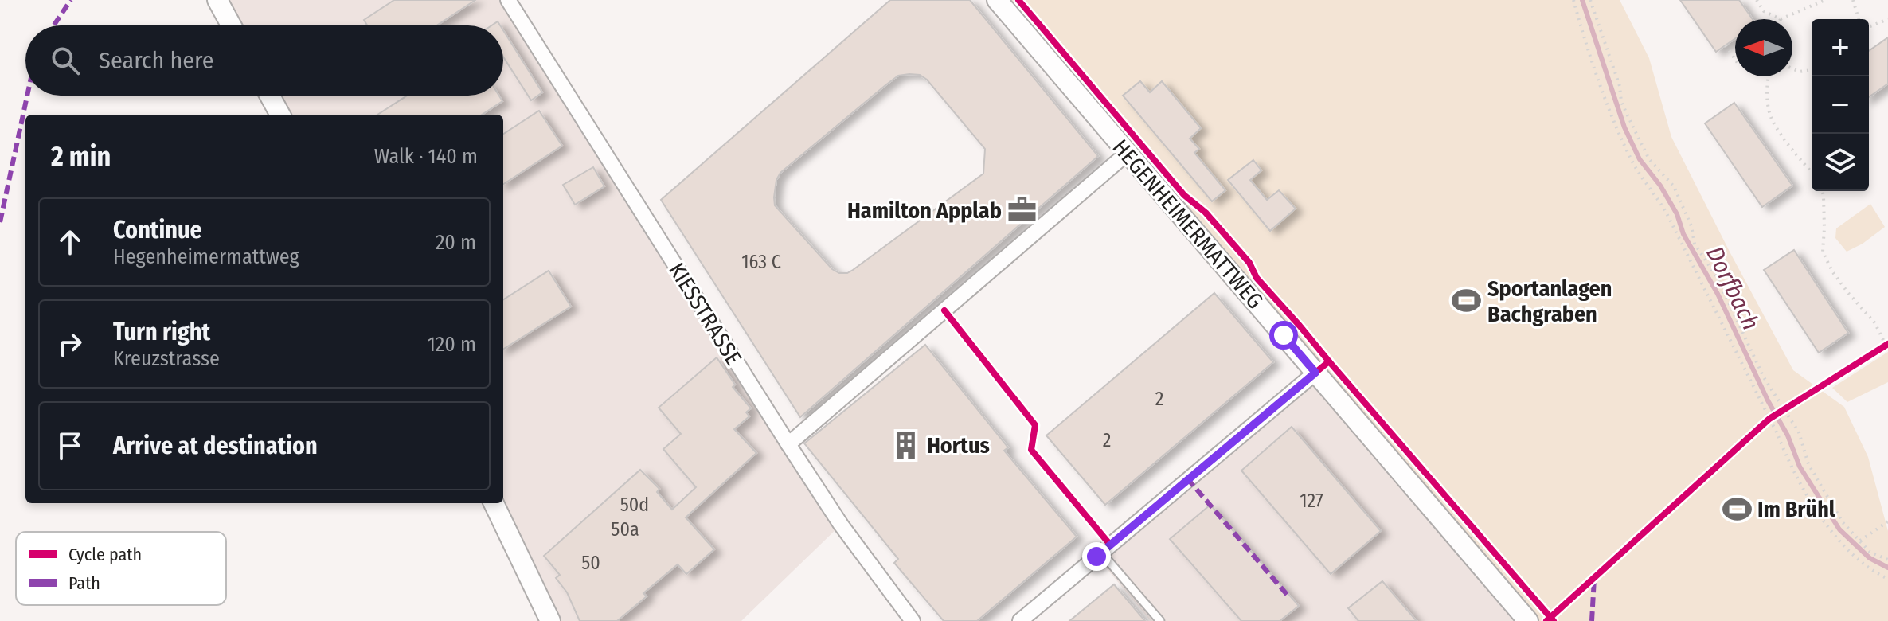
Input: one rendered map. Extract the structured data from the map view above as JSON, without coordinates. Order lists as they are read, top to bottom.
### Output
{
  "streets": {
    "street": ["HEGENHEIMERMATTWEG", "KIESSTRASSE"]
  },
  "water": ["Dorfbach"],
  "places": {
    "office": ["Hamilton Applab"],
    "sports": ["Sportanlagen Bachgraben", "Im Brühl"],
    "building": ["Hortus"]
  },
  "house_numbers": [
    "163 C",
    "2",
    "2",
    "127",
    "50d",
    "50a",
    "50"
  ],
  "legend": ["Cycle path", "Path"],
  "north": "left",
  "page": {
    "map_buttons": ["+", "−"],
    "search": "Search here",
    "heading": ["2 min", "Walk · 140 m"],
    "list": [
      ["Continue", "Hegenheimermattweg", "20 m"],
      ["Turn right", "Kreuzstrasse", "120 m"],
      "Arrive at destination"
    ]
  }
}
